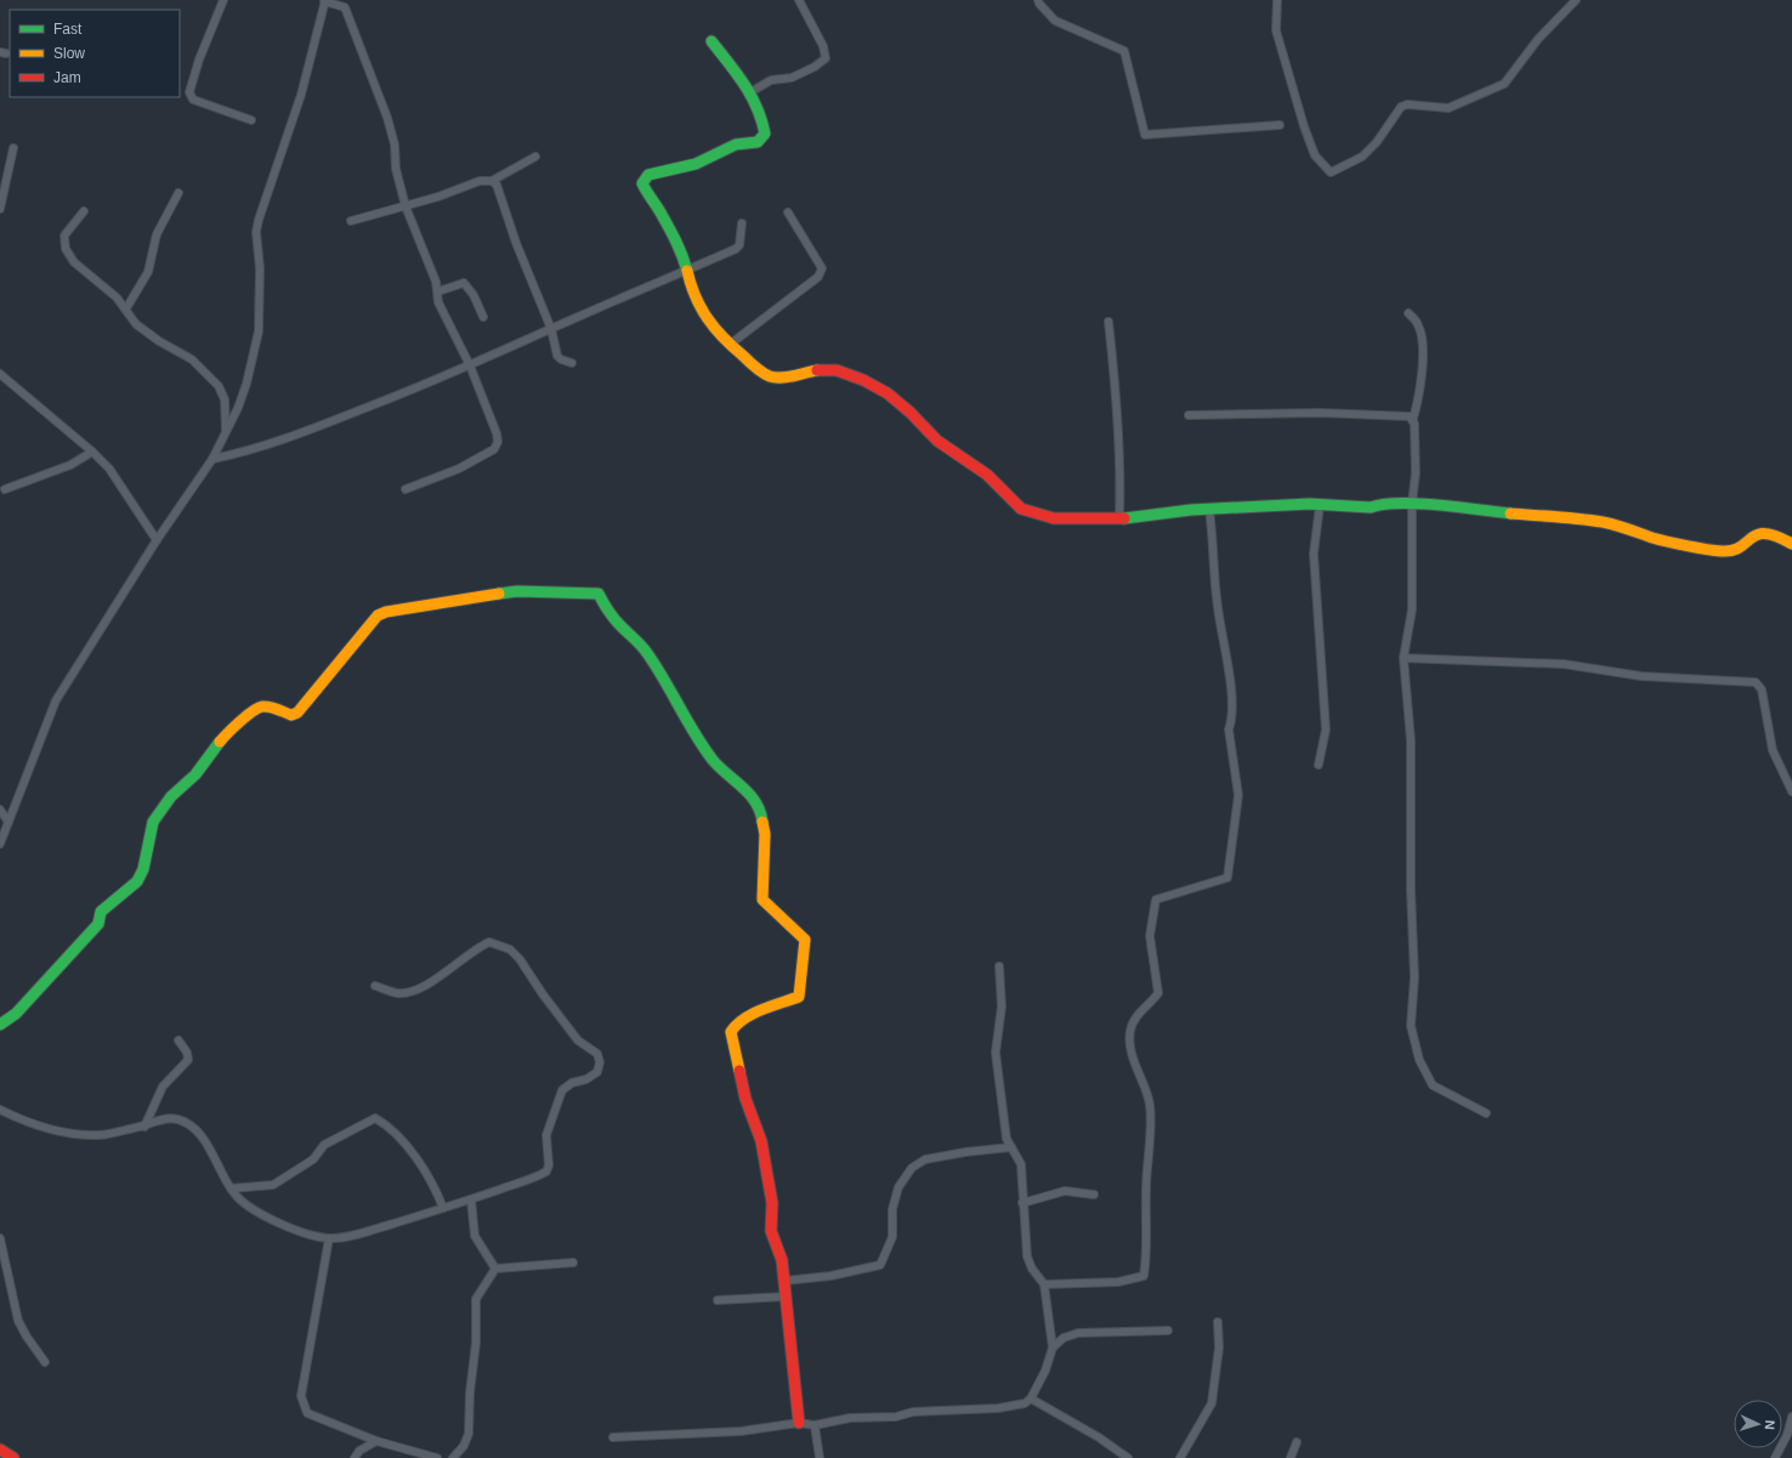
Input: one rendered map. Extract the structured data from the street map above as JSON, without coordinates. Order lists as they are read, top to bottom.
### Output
{
  "legend": ["Fast", "Slow", "Jam"],
  "north": "right"
}
